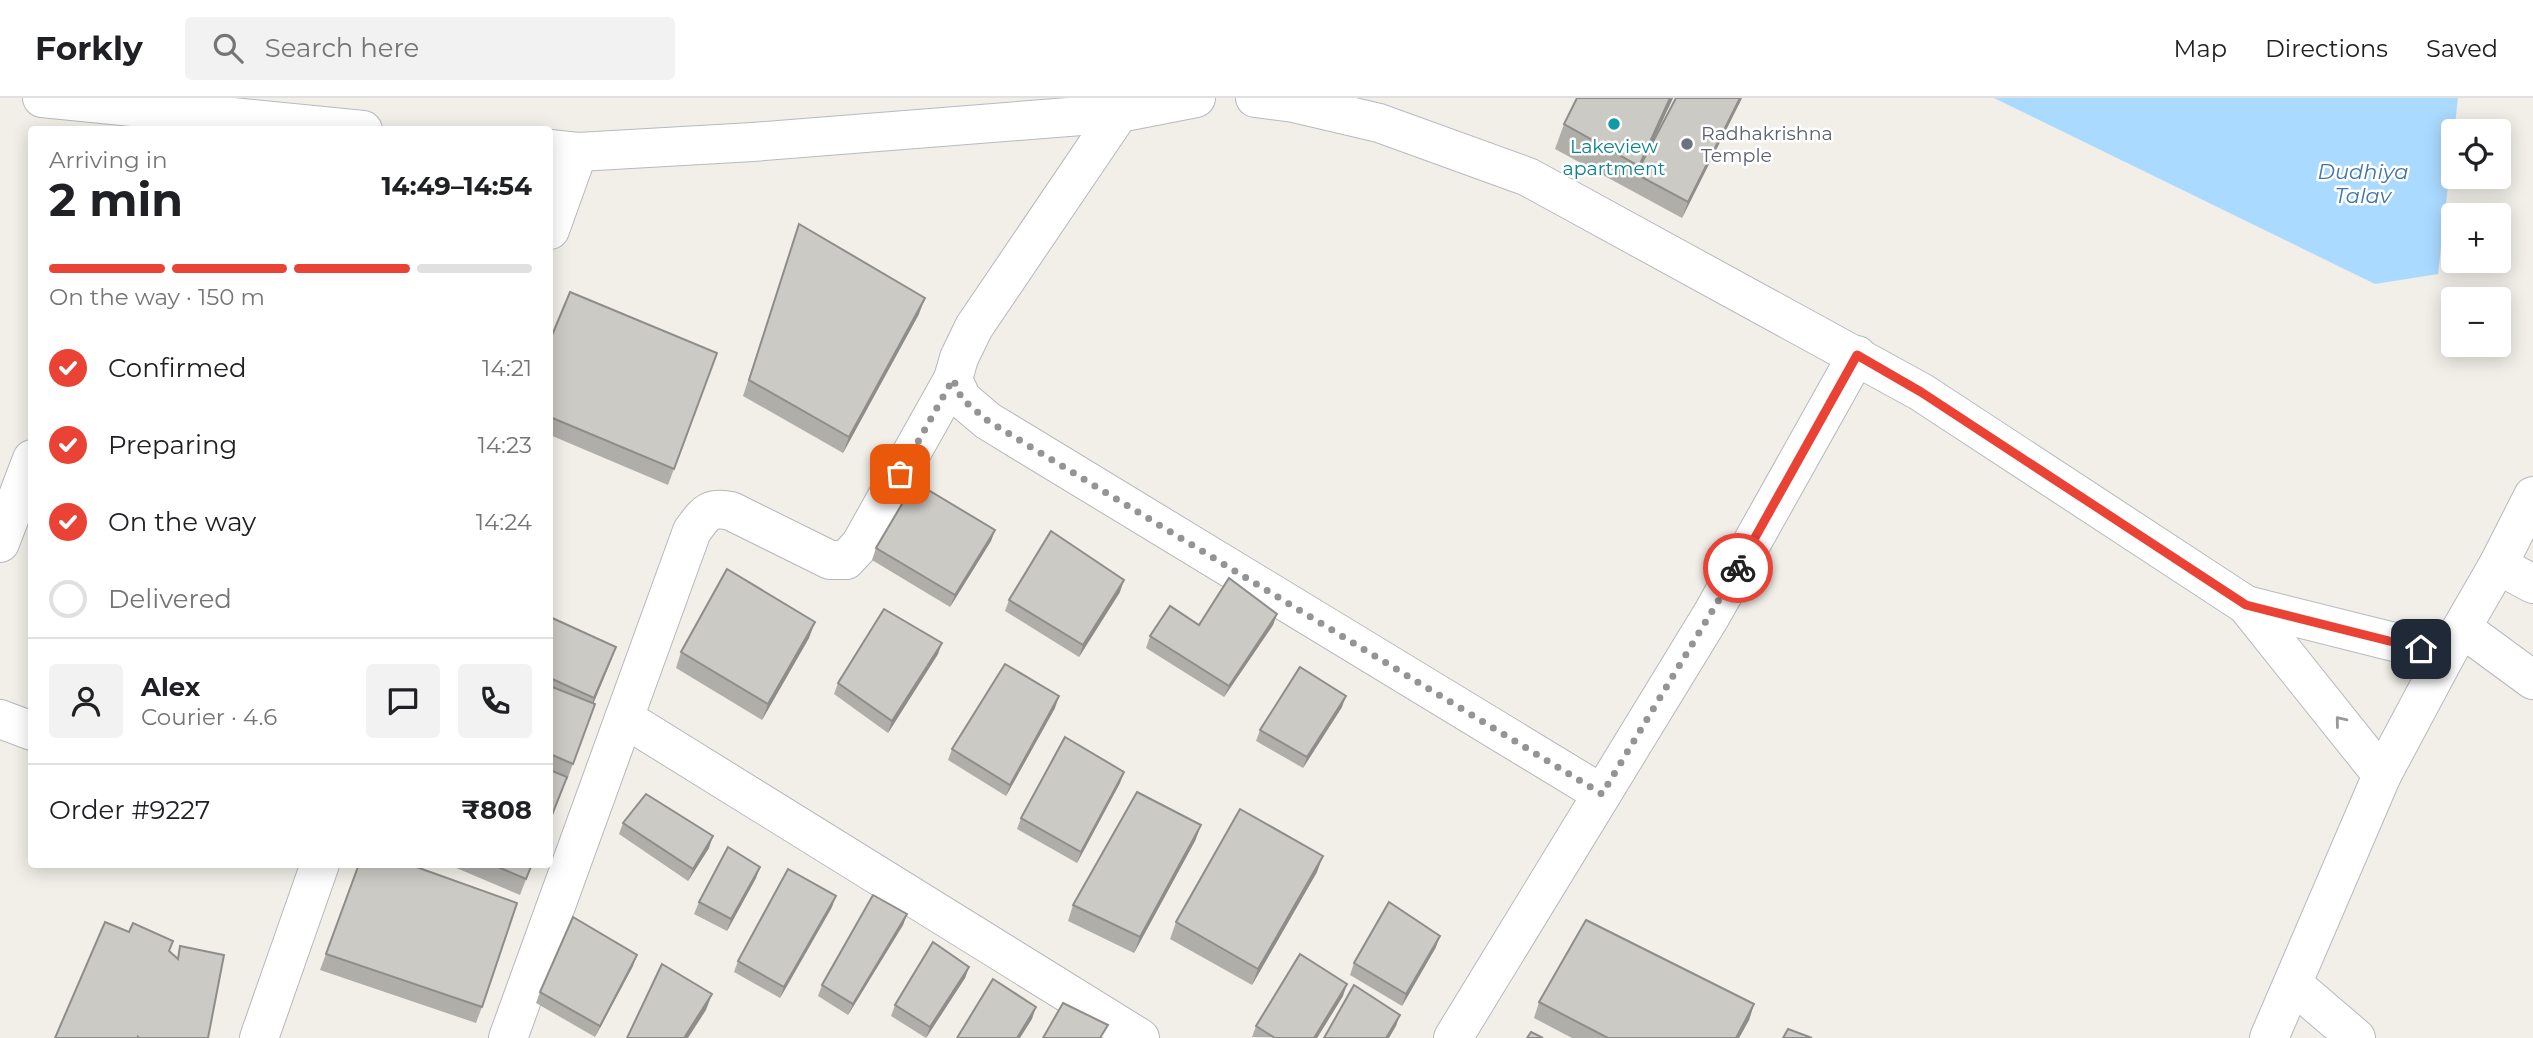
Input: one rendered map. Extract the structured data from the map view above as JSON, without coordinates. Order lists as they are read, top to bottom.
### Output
{
  "water": ["Dudhiya Talav"],
  "places": ["Lakeview apartment", "Radhakrishna Temple"],
  "page": {
    "header": "Forkly",
    "search": "Search here",
    "nav": ["Map", "Directions", "Saved"],
    "map_buttons": ["+", "−"],
    "heading": ["2 min", "Arriving in", "14:49–14:54"],
    "panel": [
      "Alex",
      "Courier · 4.6",
      "Order #9227",
      "₹808"
    ],
    "bar": "On the way · 150 m",
    "list": [
      ["Confirmed", "14:21"],
      ["Preparing", "14:23"],
      ["On the way", "14:24"],
      "Delivered"
    ]
  }
}
